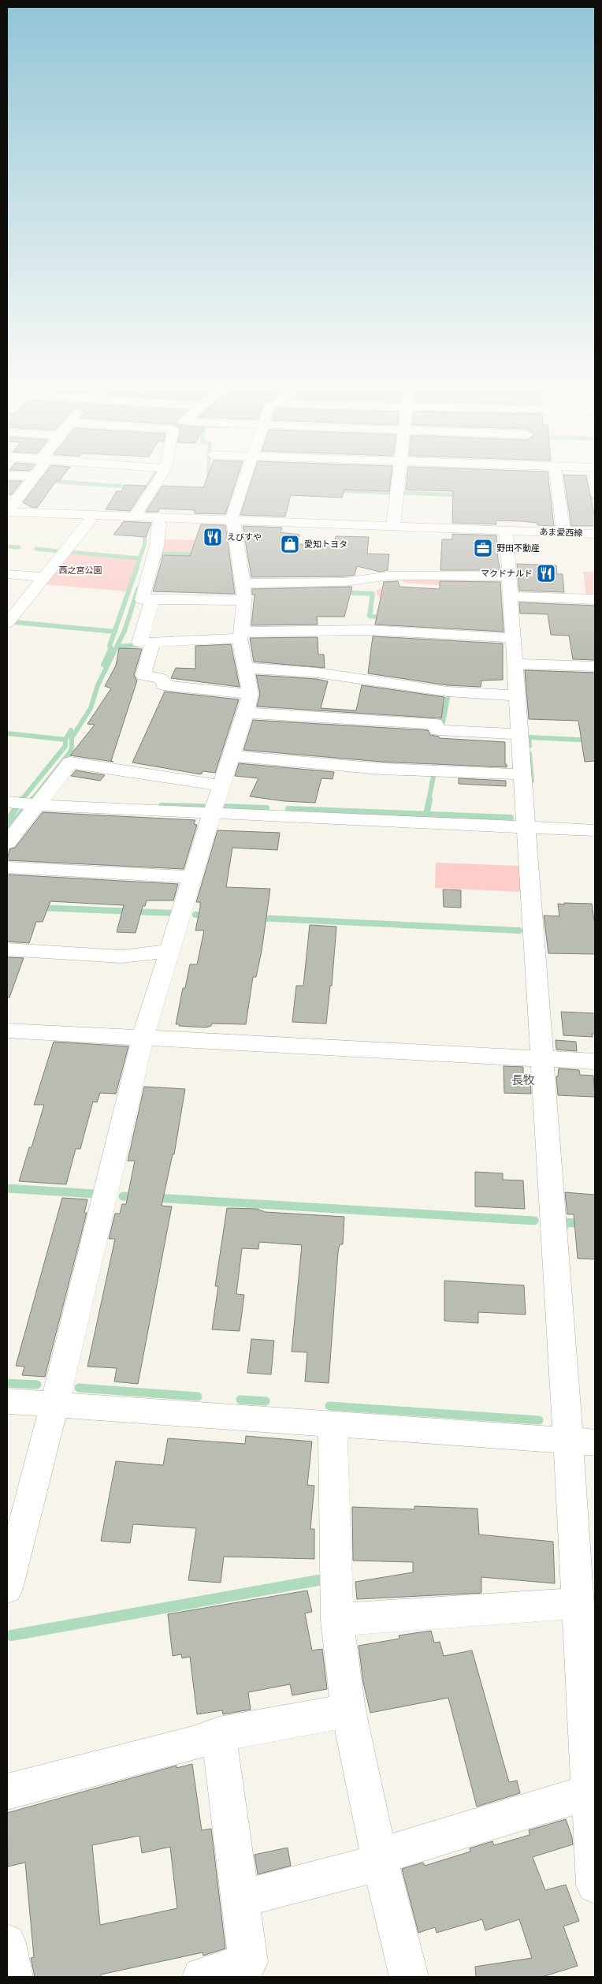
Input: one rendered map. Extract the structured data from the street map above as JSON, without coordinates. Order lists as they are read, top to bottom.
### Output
{
  "streets": {
    "street": ["あま愛西線"]
  },
  "districts": ["長牧"],
  "parks": ["西之宮公園"],
  "places": {
    "restaurant": ["えびすや", "マクドナルド"],
    "shop": ["愛知トヨタ"],
    "office": ["野田不動産"]
  }
}
